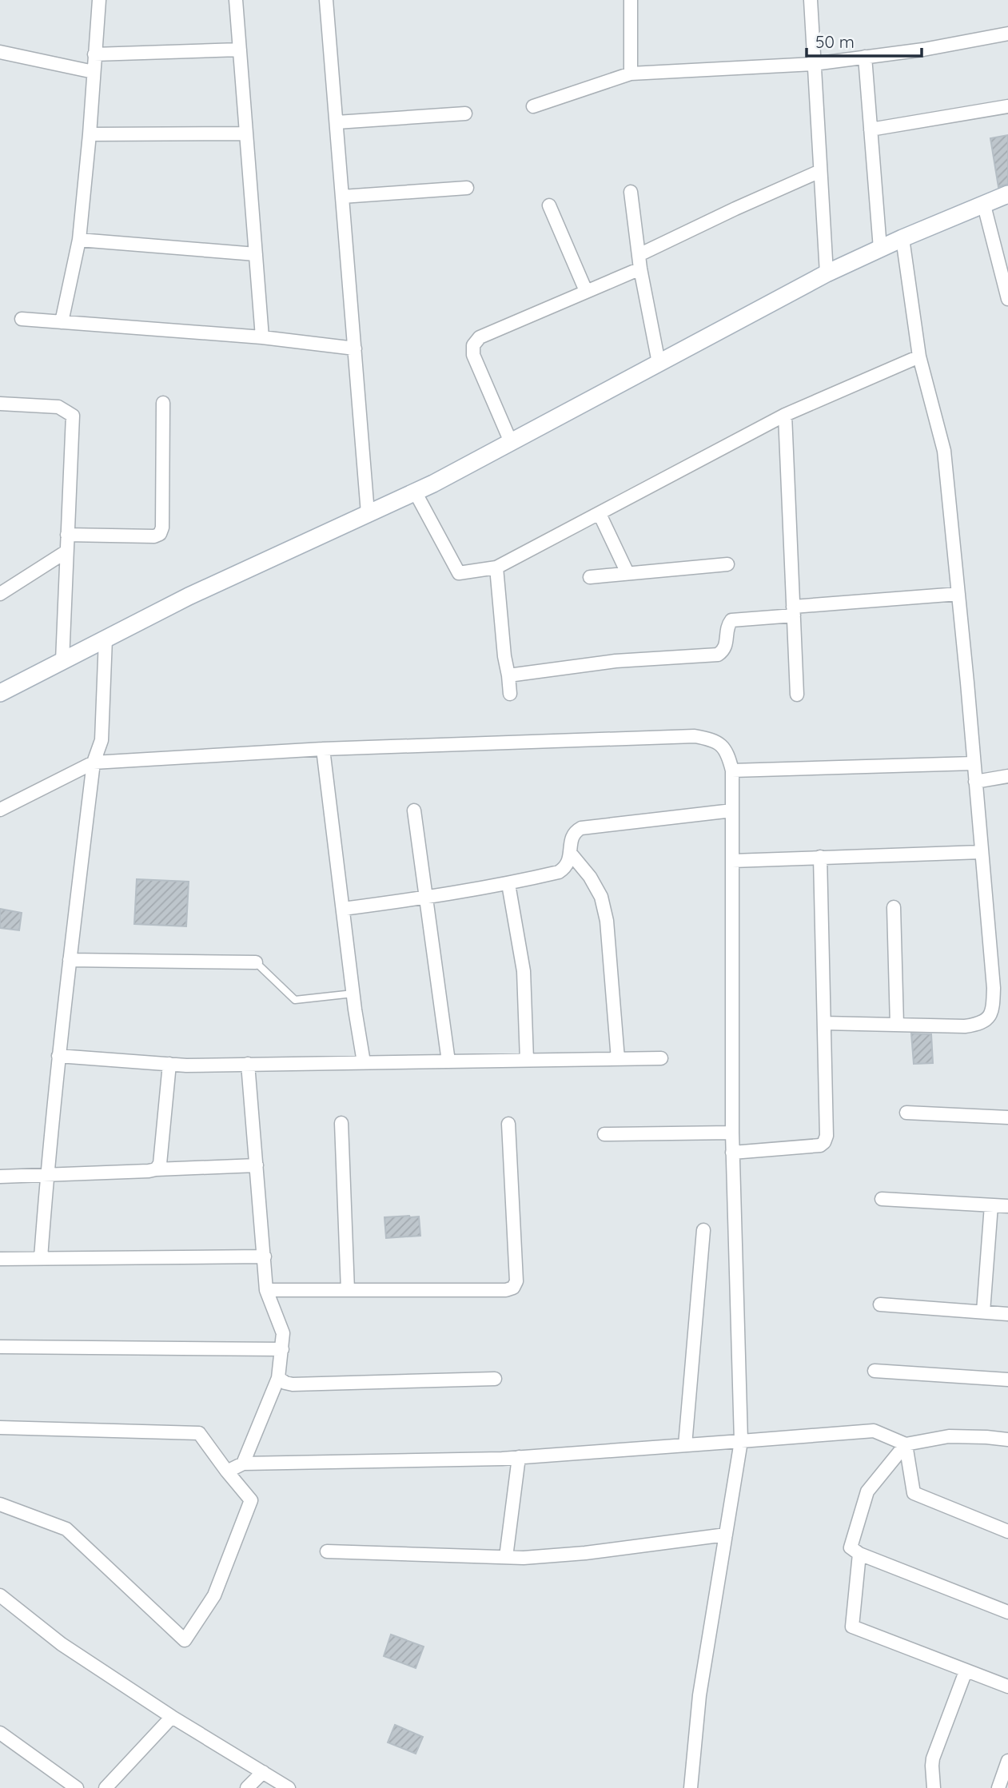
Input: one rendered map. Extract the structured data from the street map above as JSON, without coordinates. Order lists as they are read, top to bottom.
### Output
{
  "scale_bar": "50 m"
}
